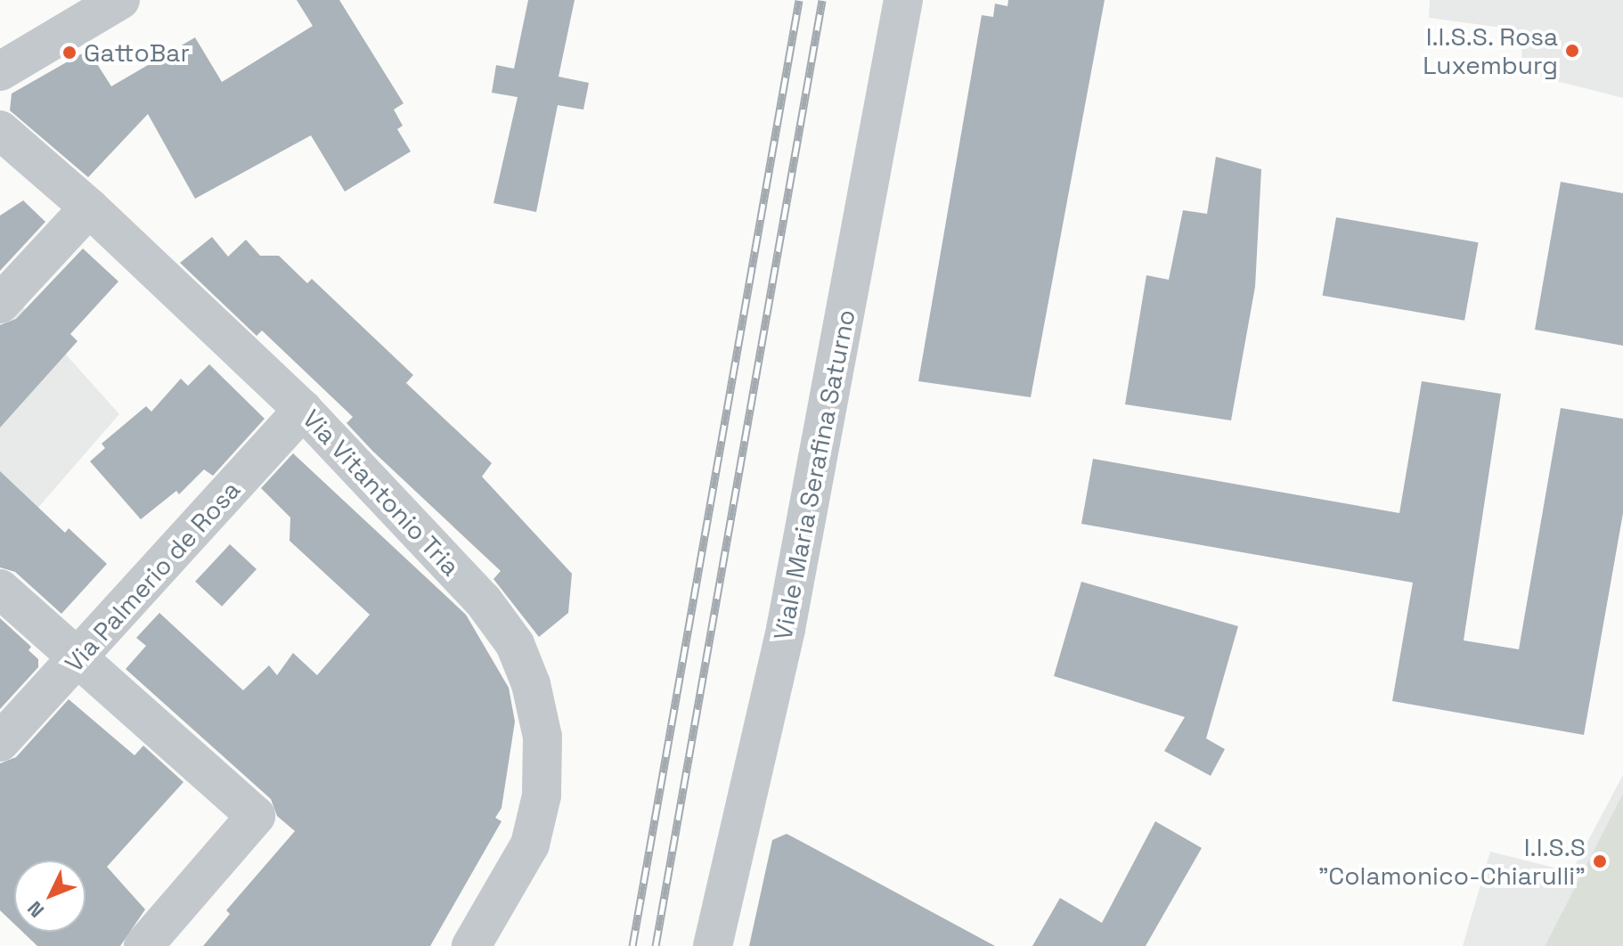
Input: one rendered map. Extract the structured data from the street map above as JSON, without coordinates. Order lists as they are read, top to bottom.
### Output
{
  "streets": {
    "street": ["Viale Maria Serafina Saturno", "Via Vitantonio Tria", "Via Palmerio de Rosa"]
  },
  "crossings": [
    ["Via Vitantonio Tria", "Via Palmerio de Rosa"]
  ],
  "places": ["I.I.S.S. Rosa Luxemburg", "GattoBar", "I.I.S.S \"Colamonico-Chiarulli\""],
  "north": "bottom left"
}
